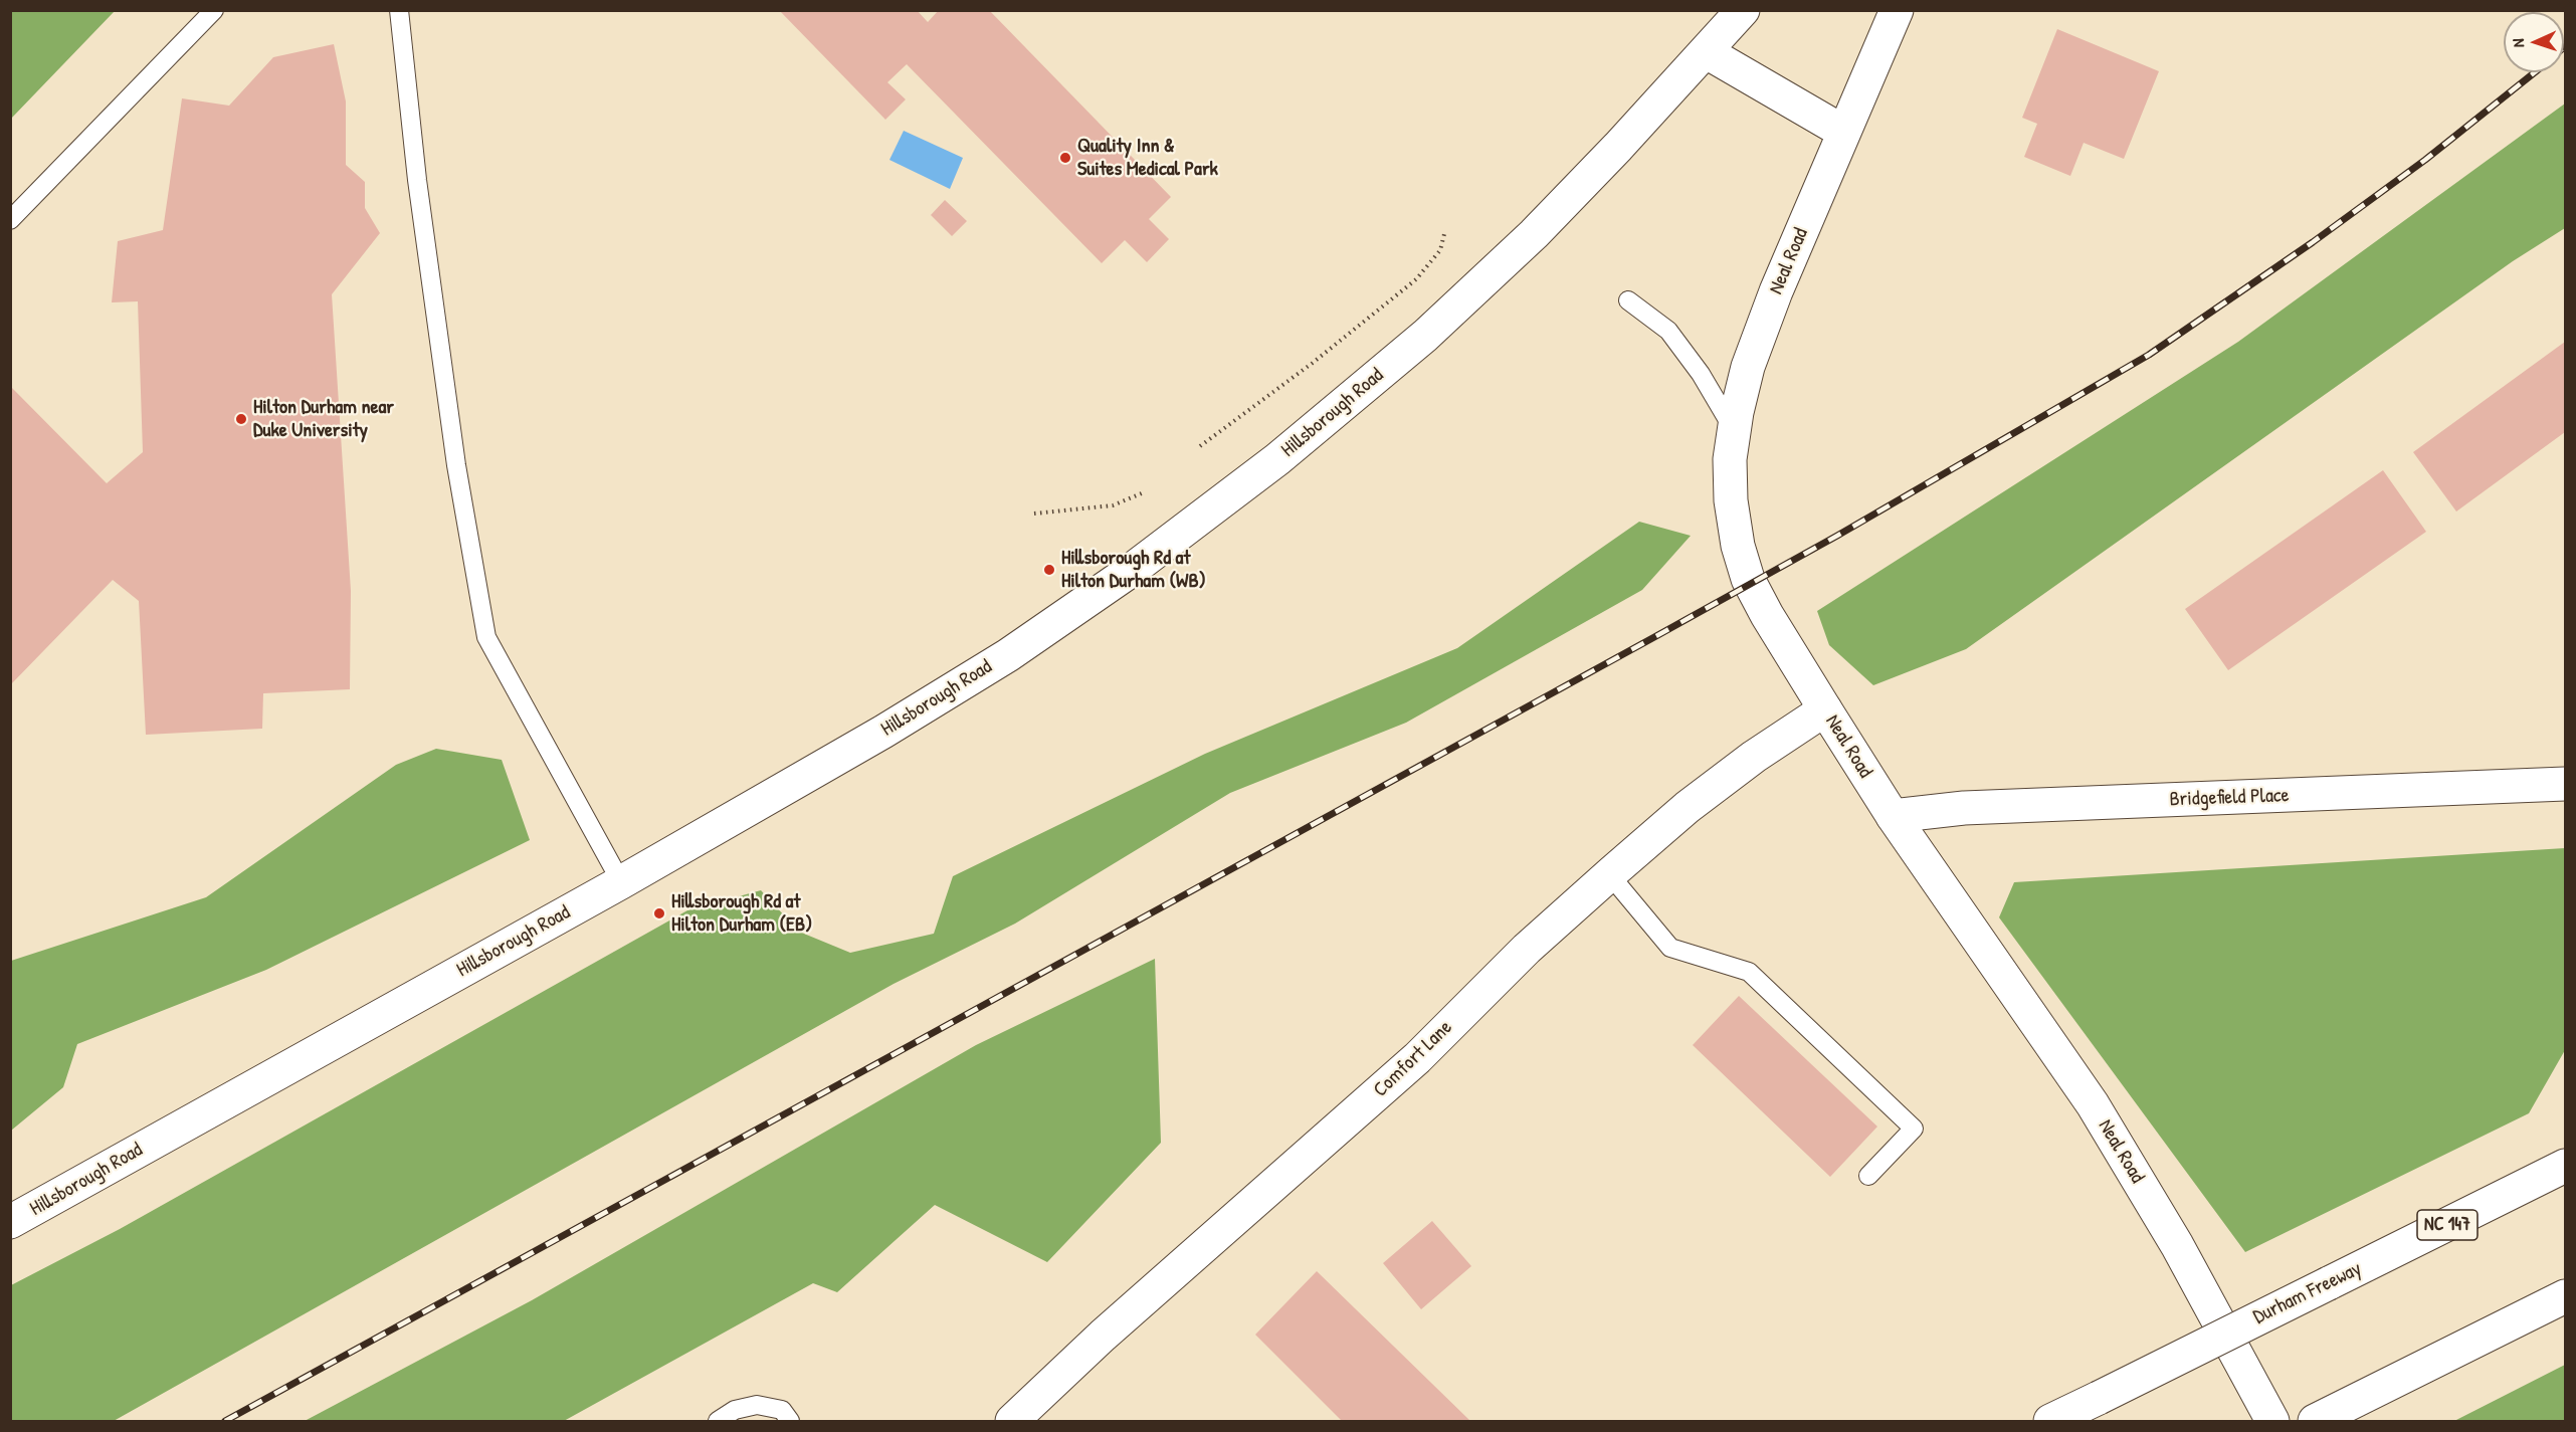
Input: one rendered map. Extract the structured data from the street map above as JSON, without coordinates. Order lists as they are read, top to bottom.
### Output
{
  "streets": {
    "main road": [
      "Neal Road",
      "Hillsborough Road",
      "Bridgefield Place",
      "Comfort Lane",
      "NC 147",
      "Durham Freeway"
    ]
  },
  "crossings": [
    ["Neal Road", "Bridgefield Place"],
    ["Neal Road", "Comfort Lane"]
  ],
  "places": [
    "Quality Inn & Suites Medical Park",
    "Hilton Durham near Duke University",
    "Hillsborough Rd at Hilton Durham (WB)",
    "Hillsborough Rd at Hilton Durham (EB)"
  ],
  "north": "left"
}
